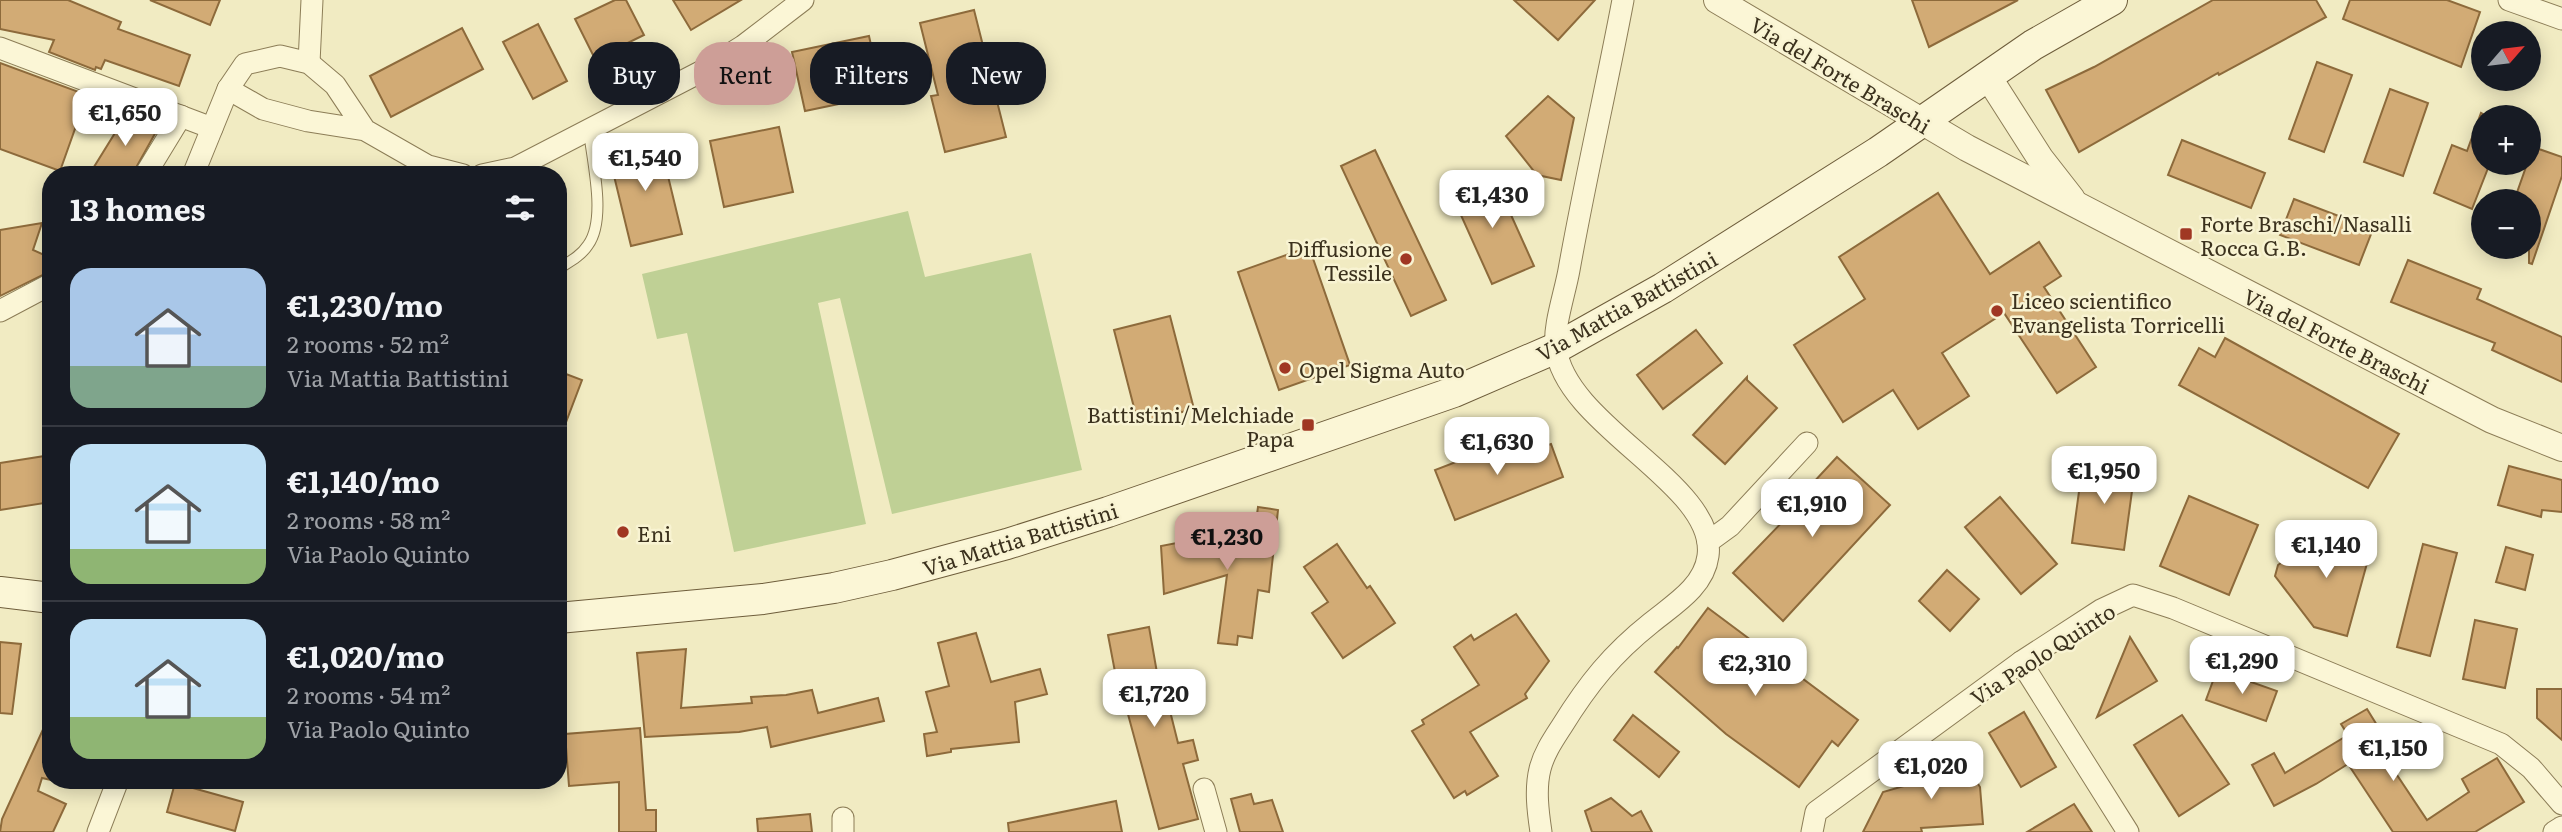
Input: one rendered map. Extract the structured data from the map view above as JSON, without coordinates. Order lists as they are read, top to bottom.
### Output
{
  "streets": {
    "main road": ["Via Mattia Battistini"],
    "street": ["Via del Forte Braschi", "Via Paolo Quinto"]
  },
  "crossings": [
    ["Via del Forte Braschi", "Via Mattia Battistini"]
  ],
  "places": {
    "transit": ["Forte Braschi/Nasalli Rocca G.B.", "Battistini/Melchiade Papa"],
    "other": [
      "Diffusione Tessile",
      "Liceo scientifico Evangelista Torricelli",
      "Opel Sigma Auto",
      "Eni"
    ]
  },
  "north": "top right",
  "page": {
    "map_buttons": ["+", "−"],
    "chip": [
      "Buy",
      "Rent",
      "Filters",
      "New"
    ],
    "price": [
      "€1,650",
      "€1,540",
      "€1,430",
      "€1,630",
      "€1,950",
      "€1,910",
      "€1,230",
      "€1,140",
      "€1,290",
      "€2,310",
      "€1,720",
      "€1,150",
      "€1,020"
    ],
    "heading": "13 homes",
    "list": [
      {
        "name": "€1,230/mo",
        "note": "2 rooms · 52 m² · Via Mattia Battistini"
      },
      {
        "name": "€1,140/mo",
        "note": "2 rooms · 58 m² · Via Paolo Quinto"
      },
      {
        "name": "€1,020/mo",
        "note": "2 rooms · 54 m² · Via Paolo Quinto"
      }
    ]
  }
}
